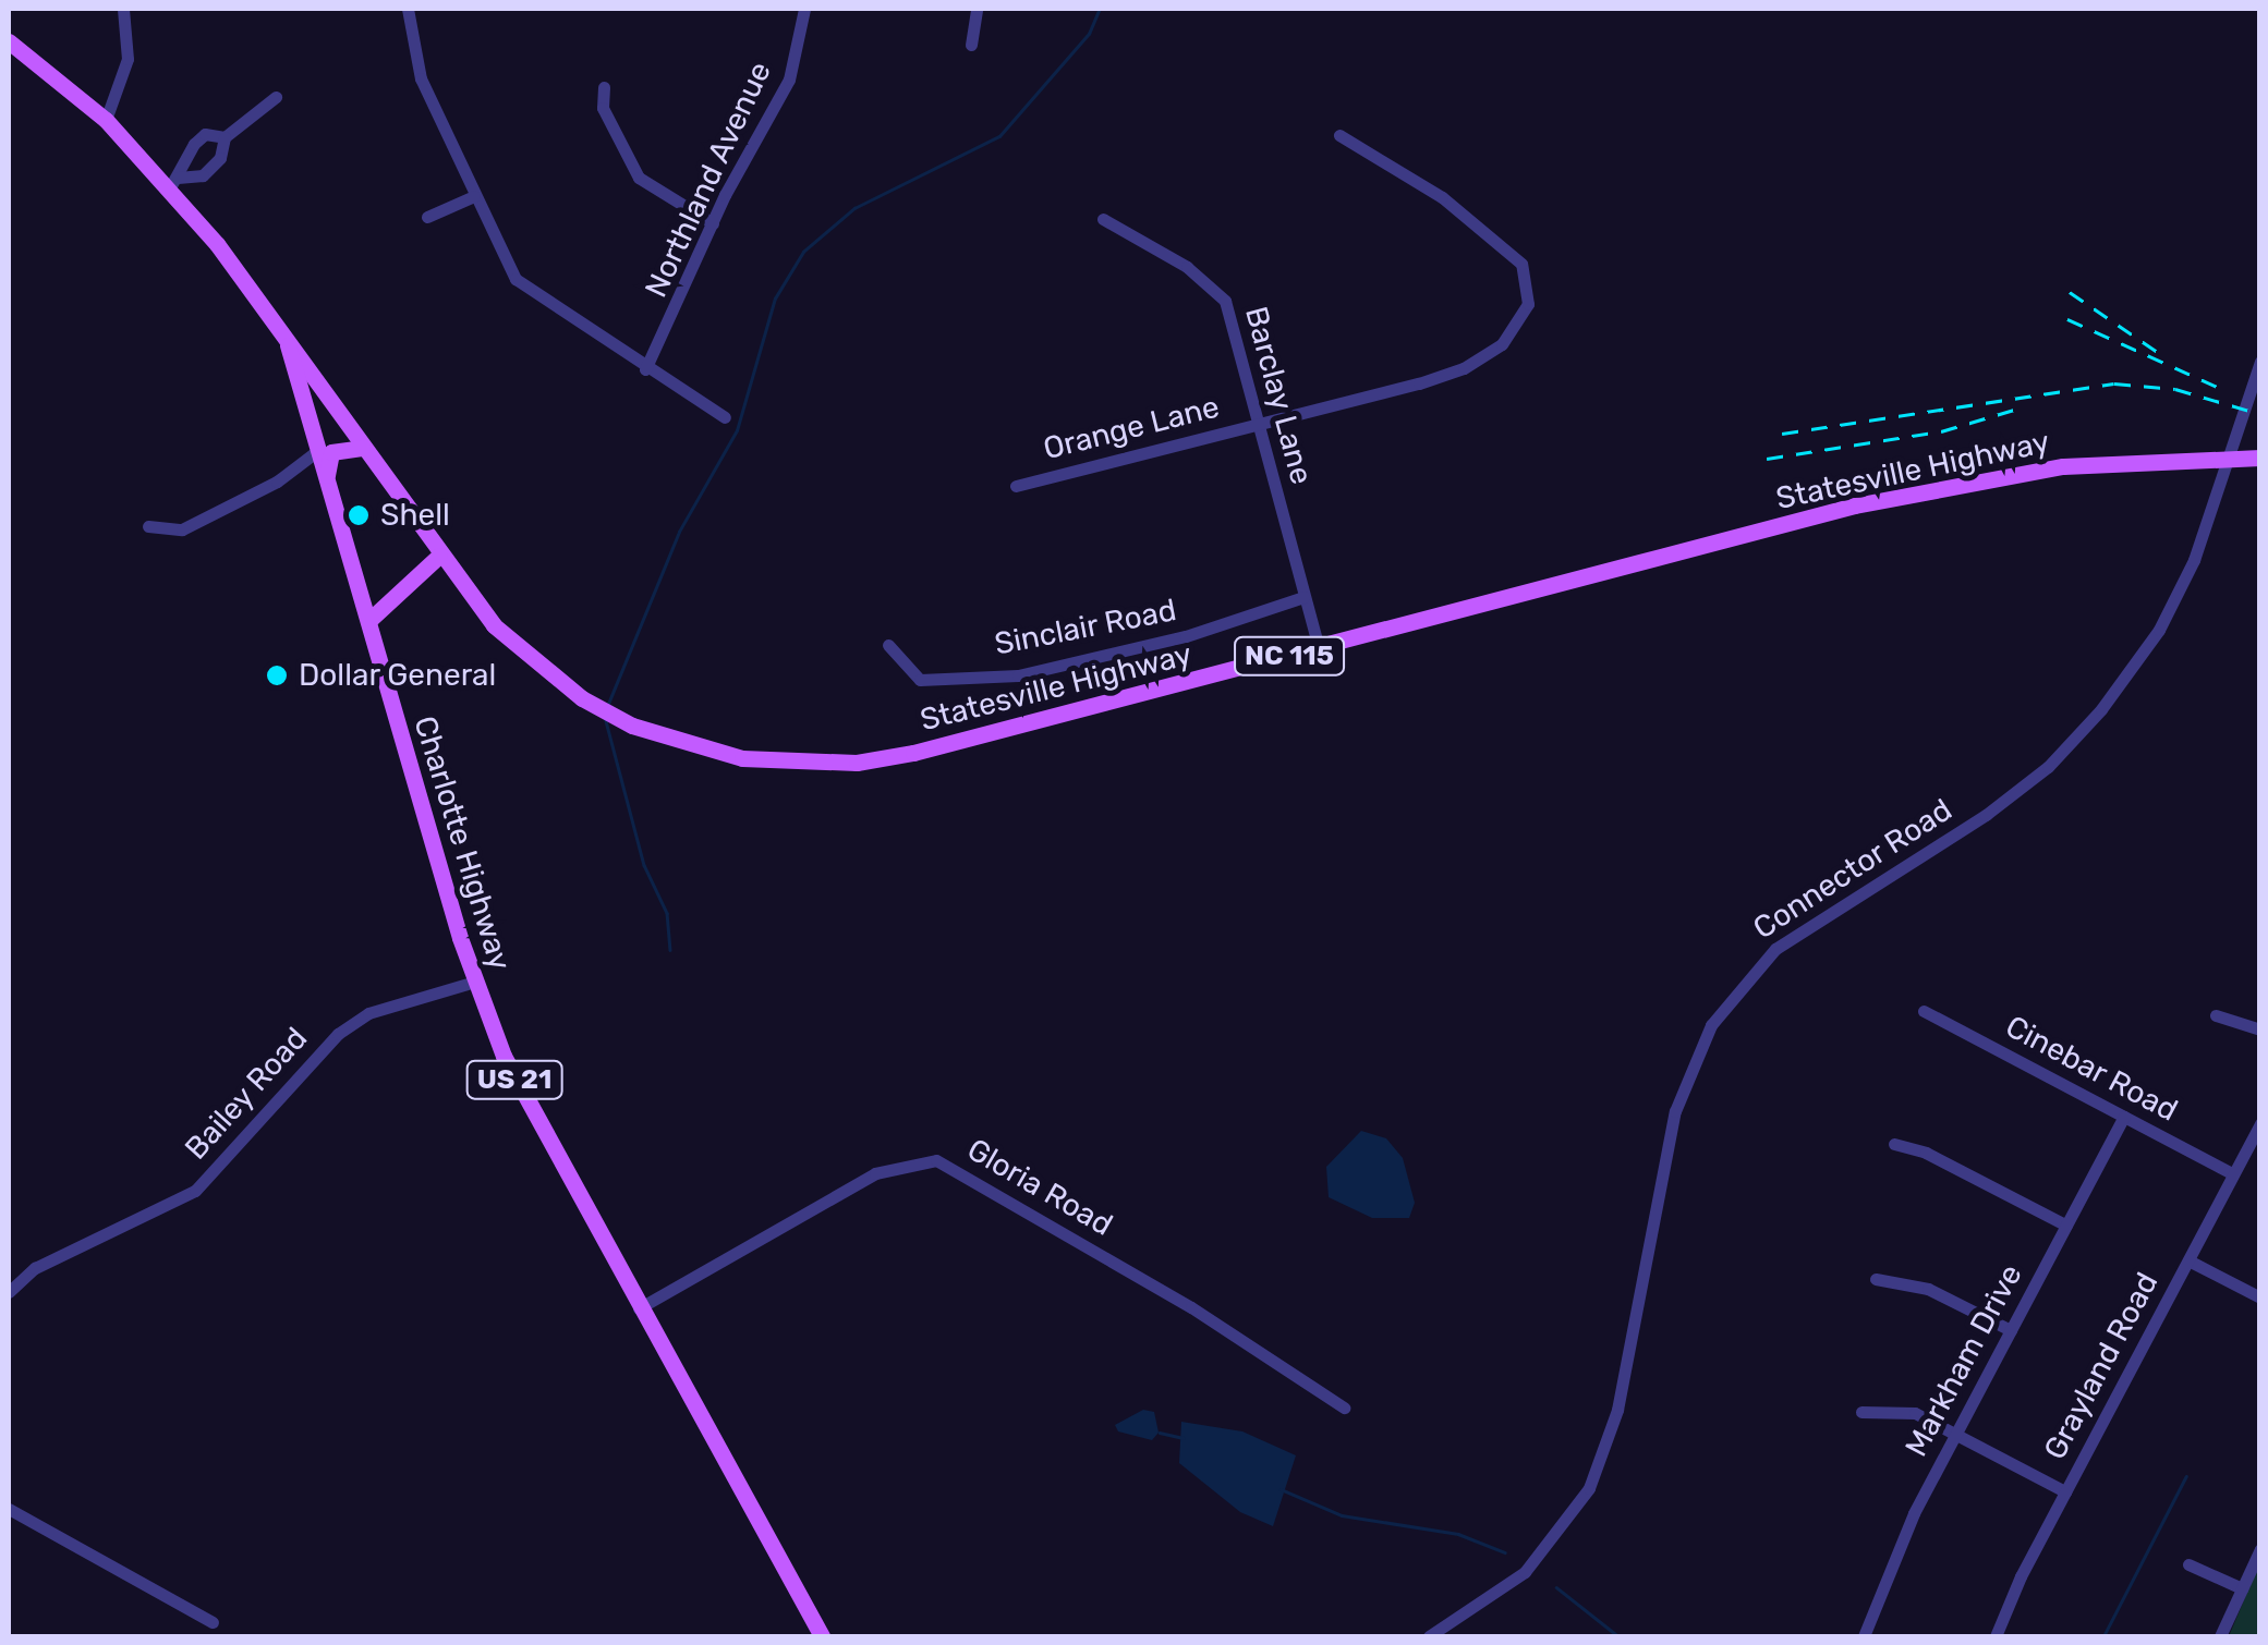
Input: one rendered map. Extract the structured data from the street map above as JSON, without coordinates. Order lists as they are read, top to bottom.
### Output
{
  "streets": {
    "main road": [
      "Statesville Highway",
      "NC 115",
      "Charlotte Highway",
      "US 21"
    ],
    "street": [
      "Northland Avenue",
      "Barclay Lane",
      "Orange Lane",
      "Sinclair Road",
      "Connector Road",
      "Cinebar Road",
      "Bailey Road",
      "Gloria Road",
      "Markham Drive",
      "Grayland Road"
    ]
  },
  "crossings": [
    ["Barclay Lane", "Orange Lane"],
    ["Barclay Lane", "Statesville Highway"],
    ["Barclay Lane", "Sinclair Road"],
    ["Statesville Highway", "Charlotte Highway"],
    ["Statesville Highway", "Connector Road"],
    ["Charlotte Highway", "Bailey Road"],
    ["Charlotte Highway", "Gloria Road"],
    ["Cinebar Road", "Markham Drive"],
    ["Cinebar Road", "Grayland Road"]
  ],
  "places": ["Shell", "Dollar General"]
}
